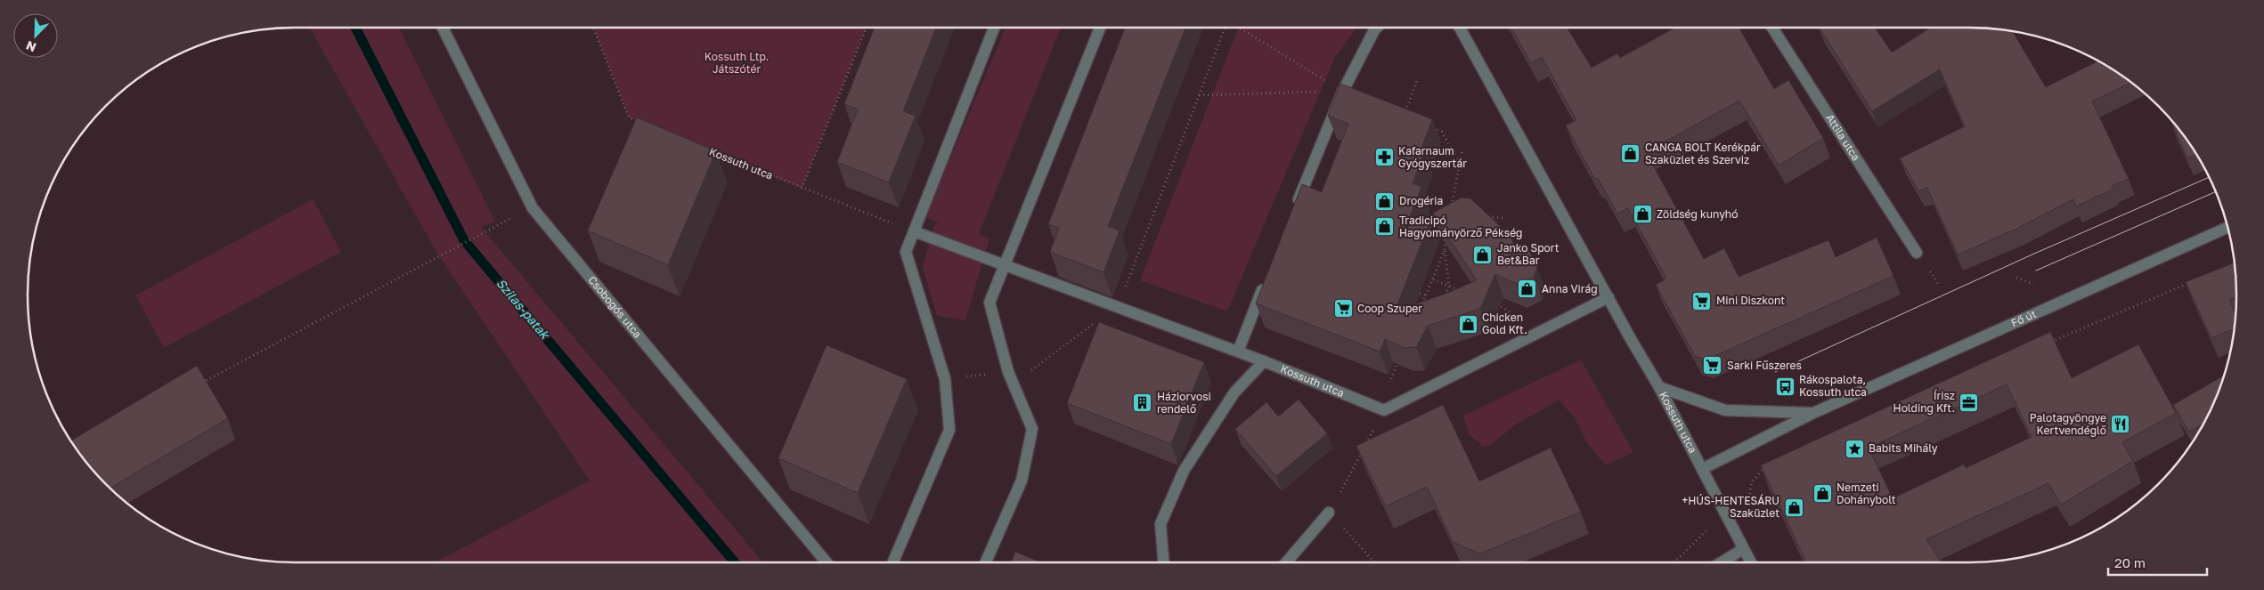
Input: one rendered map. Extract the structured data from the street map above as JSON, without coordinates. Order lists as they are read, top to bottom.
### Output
{
  "streets": {
    "street": [
      "Attila utca",
      "Kossuth utca",
      "Csobogós utca",
      "Fő út"
    ]
  },
  "crossings": [
    ["Kossuth utca", "Fő út"]
  ],
  "water": ["Szilas-patak"],
  "parks": ["Kossuth Ltp. Játszótér"],
  "places": {
    "shop": [
      "CANGA BOLT Kerékpár Szaküzlet és Szerviz",
      "Drogéria",
      "Zöldség kunyhó",
      "Tradicipó Hagyományörző Pékség",
      "Janko Sport Bet&Bar",
      "Anna Virág",
      "Chicken Gold Kft.",
      "Nemzeti Dohánybolt",
      "+HÚS-HENTESÁRU Szaküzlet"
    ],
    "pharmacy": ["Kafarnaum Gyógyszertár"],
    "supermarket": ["Mini Diszkont", "Coop Szuper", "Sarki Fűszeres"],
    "bus stop": ["Rákospalota, Kossuth utca"],
    "office": ["Írisz Holding Kft."],
    "building": ["Háziorvosi rendelő"],
    "restaurant": ["Palotagyöngye Kertvendéglő"],
    "place": ["Babits Mihály"]
  },
  "scale_bar": "20 m",
  "north": "bottom left"
}
